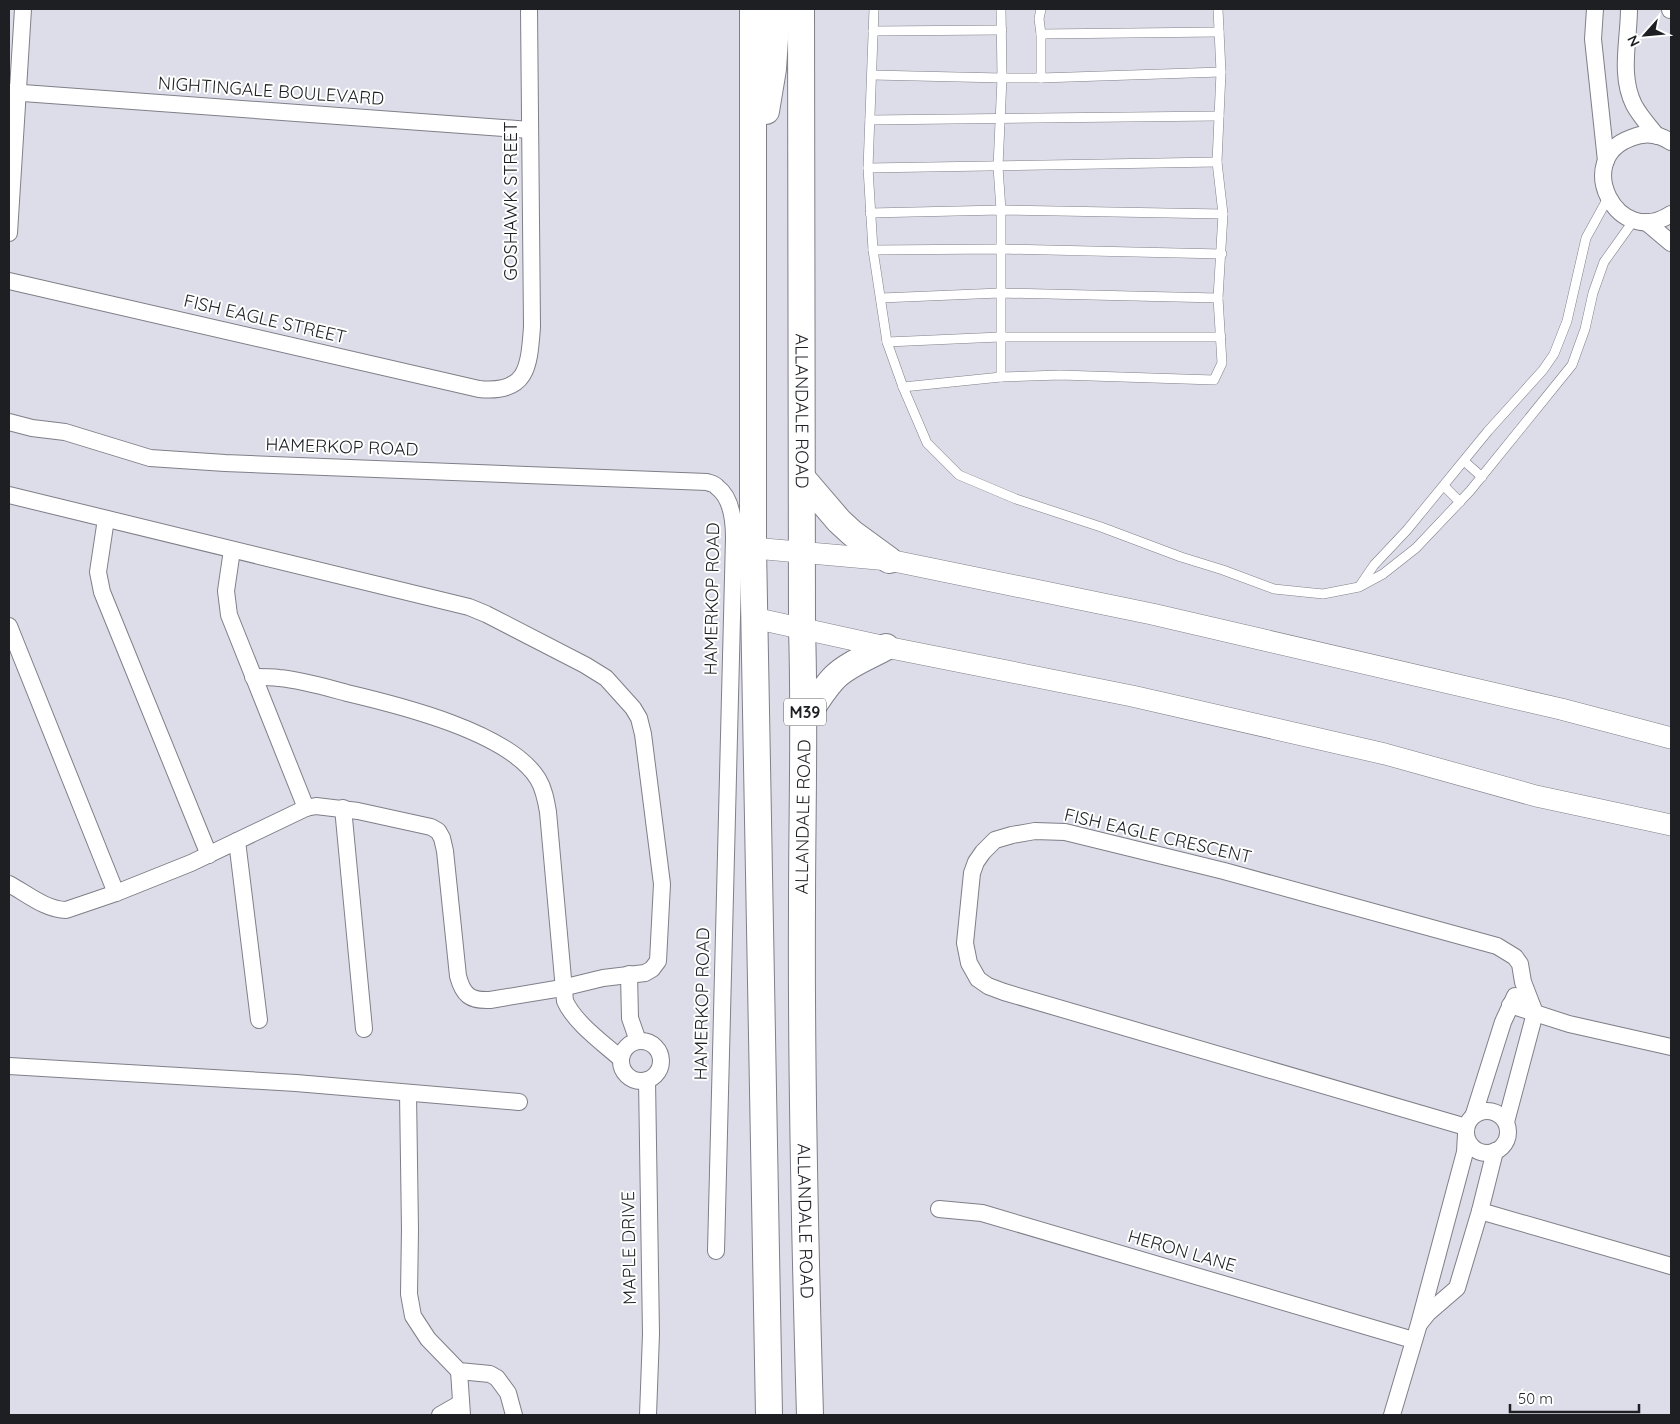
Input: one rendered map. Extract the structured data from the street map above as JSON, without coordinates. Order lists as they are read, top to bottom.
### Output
{
  "streets": {
    "main road": ["ALLANDALE ROAD", "M39"],
    "street": [
      "NIGHTINGALE BOULEVARD",
      "GOSHAWK STREET",
      "FISH EAGLE STREET",
      "HAMERKOP ROAD",
      "FISH EAGLE CRESCENT",
      "MAPLE DRIVE",
      "HERON LANE"
    ]
  },
  "crossings": [
    ["NIGHTINGALE BOULEVARD", "GOSHAWK STREET"],
    ["GOSHAWK STREET", "FISH EAGLE STREET"]
  ],
  "scale_bar": "50 m",
  "north": "bottom left"
}
